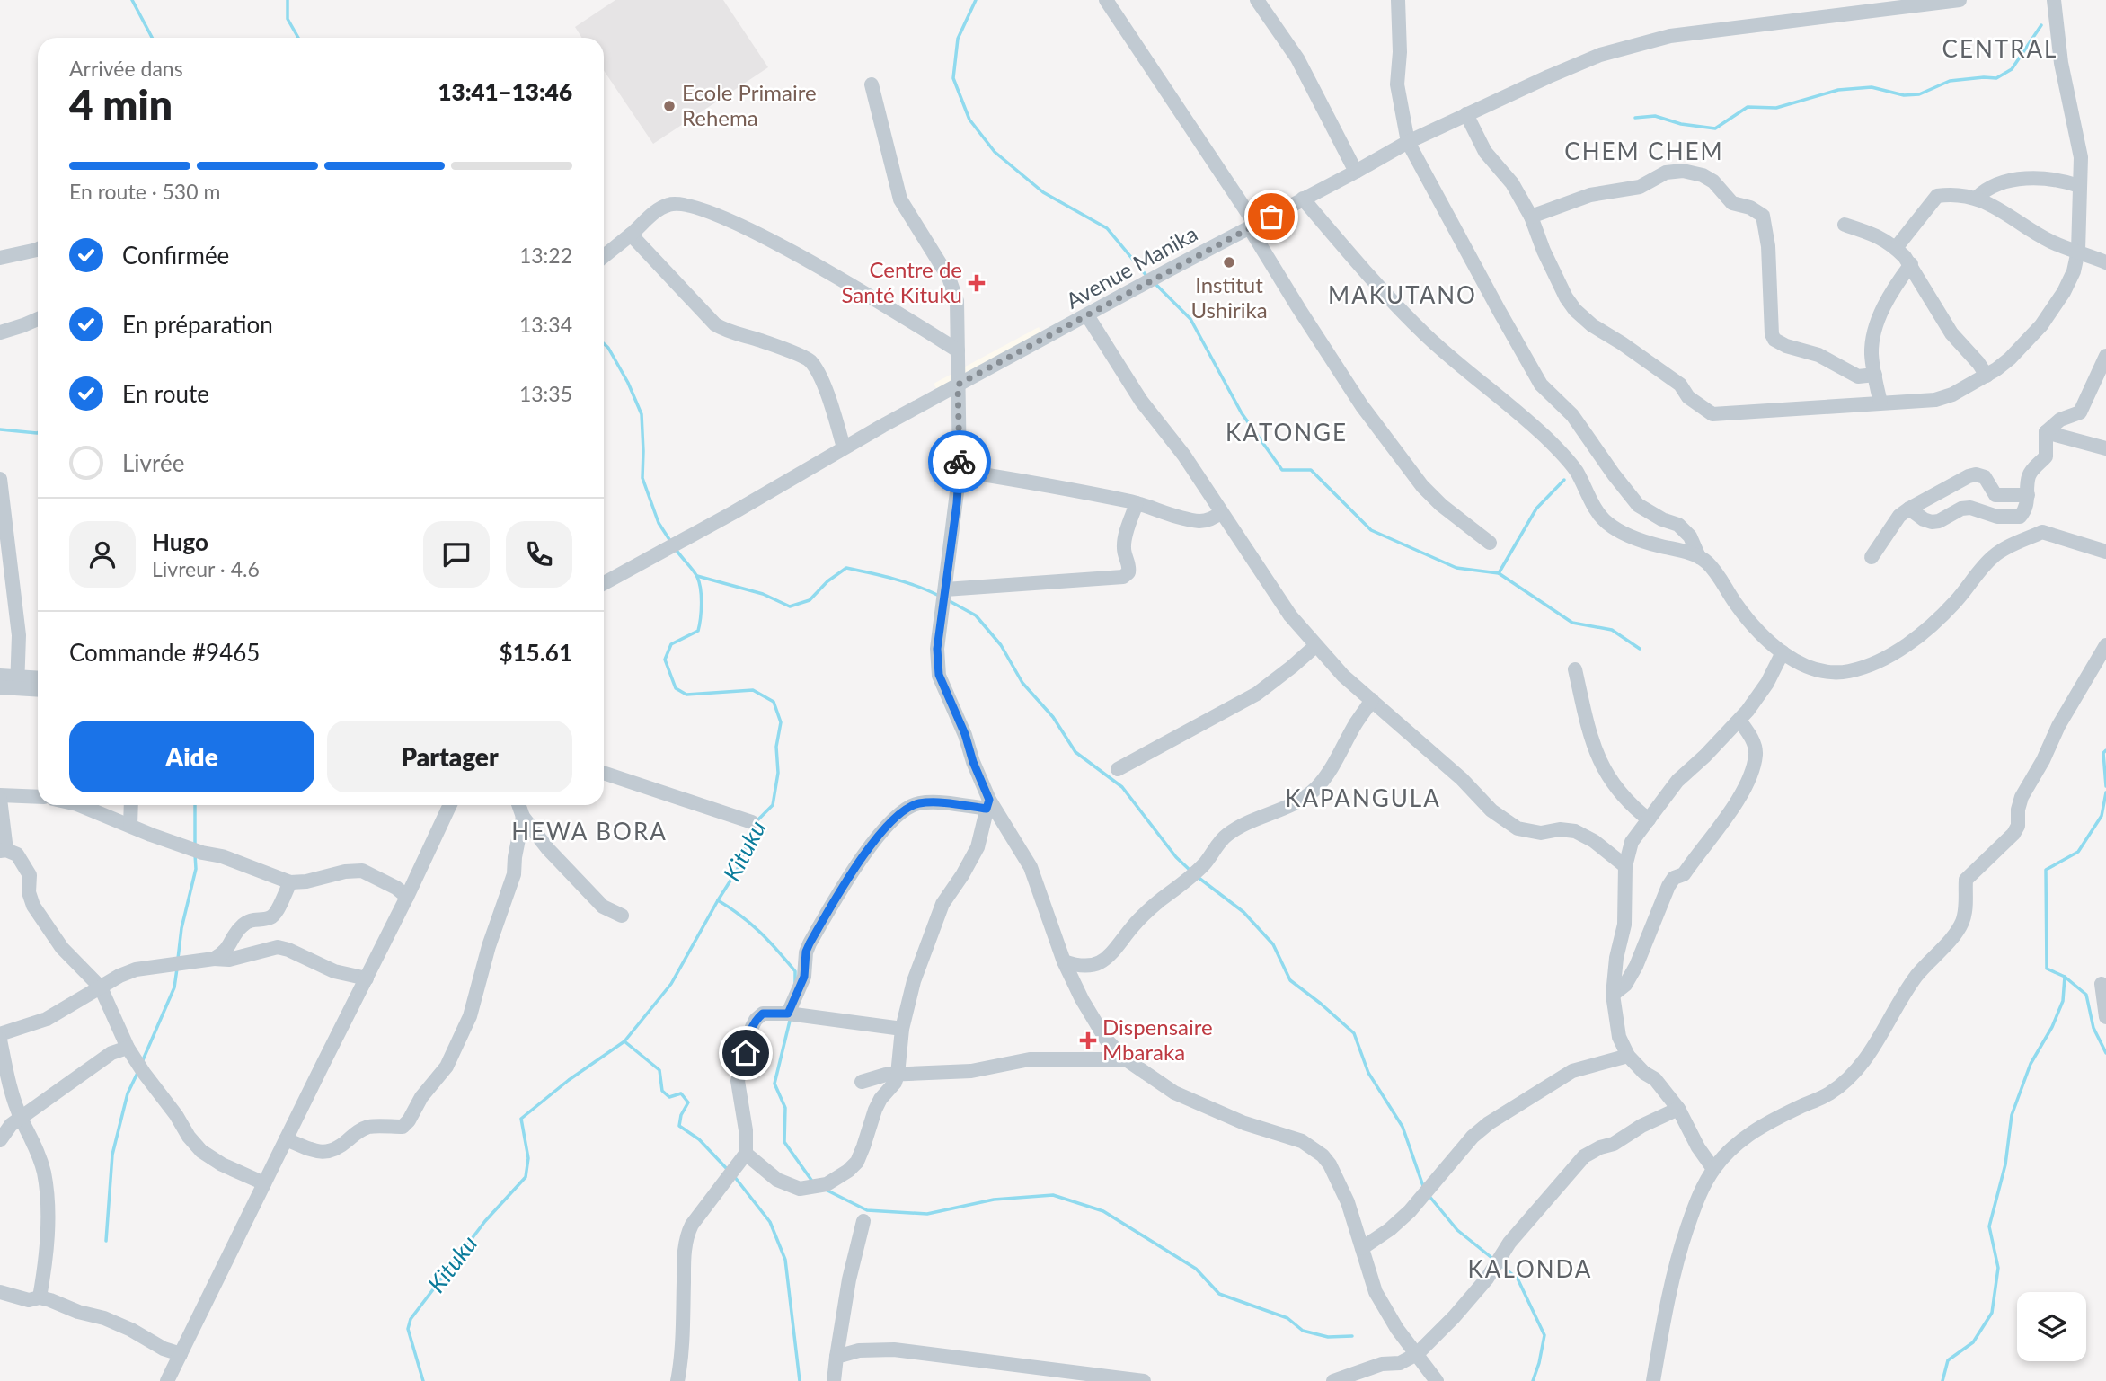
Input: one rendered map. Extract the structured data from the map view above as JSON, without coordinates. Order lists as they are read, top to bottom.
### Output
{
  "streets": {
    "street": ["Avenue Manika"]
  },
  "districts": [
    "CENTRAL",
    "CHEM CHEM",
    "MAKUTANO",
    "KATONGE",
    "KAPANGULA",
    "HEWA BORA",
    "KALONDA"
  ],
  "water": ["Kituku"],
  "places": {
    "other": ["Ecole Primaire Rehema", "Institut Ushirika"],
    "health": ["Centre de Santé Kituku", "Dispensaire Mbaraka"]
  },
  "page": {
    "heading": ["4 min", "Arrivée dans", "13:41–13:46"],
    "panel": [
      "Hugo",
      "Livreur · 4.6",
      "Commande #9465",
      "$15.61"
    ],
    "bar": "En route · 530 m",
    "list": [
      ["Confirmée", "13:22"],
      ["En préparation", "13:34"],
      ["En route", "13:35"],
      "Livrée"
    ],
    "buttons": ["Aide", "Partager"]
  }
}
